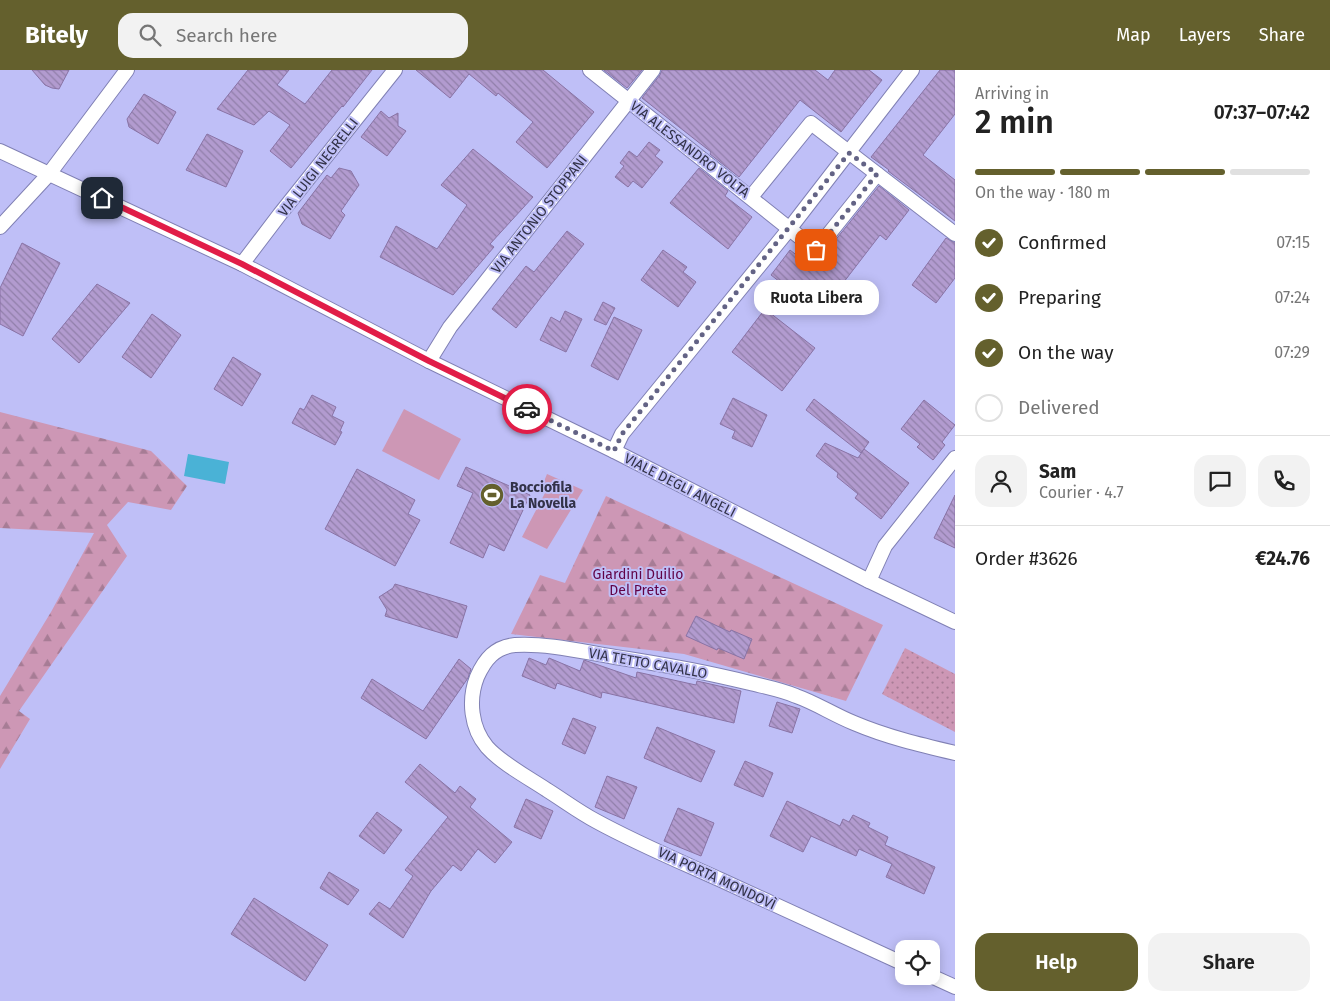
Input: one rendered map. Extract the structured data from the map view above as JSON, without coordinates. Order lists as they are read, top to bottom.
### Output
{
  "streets": {
    "street": [
      "VIA ALESSANDRO VOLTA",
      "VIA LUIGI NEGRELLI",
      "VIA ANTONIO STOPPANI",
      "VIALE DEGLI ANGELI",
      "VIA TETTO CAVALLO",
      "VIA PORTA MONDOVÌ"
    ]
  },
  "crossings": [
    ["VIA ALESSANDRO VOLTA", "VIA ANTONIO STOPPANI"],
    ["VIA LUIGI NEGRELLI", "VIALE DEGLI ANGELI"],
    ["VIA ANTONIO STOPPANI", "VIALE DEGLI ANGELI"],
    ["VIA TETTO CAVALLO", "VIA PORTA MONDOVÌ"]
  ],
  "parks": ["Giardini Duilio Del Prete"],
  "places": {
    "other": ["Ruota Libera"],
    "sports": ["Bocciofila La Novella"]
  },
  "page": {
    "header": "Bitely",
    "search": "Search here",
    "nav": ["Map", "Layers", "Share"],
    "heading": ["2 min", "Arriving in", "07:37–07:42"],
    "panel": [
      "Sam",
      "Courier · 4.7",
      "Order #3626",
      "€24.76"
    ],
    "bar": "On the way · 180 m",
    "list": [
      ["Confirmed", "07:15"],
      ["Preparing", "07:24"],
      ["On the way", "07:29"],
      "Delivered"
    ],
    "bubble": "Ruota Libera",
    "buttons": ["Help", "Share"]
  }
}
